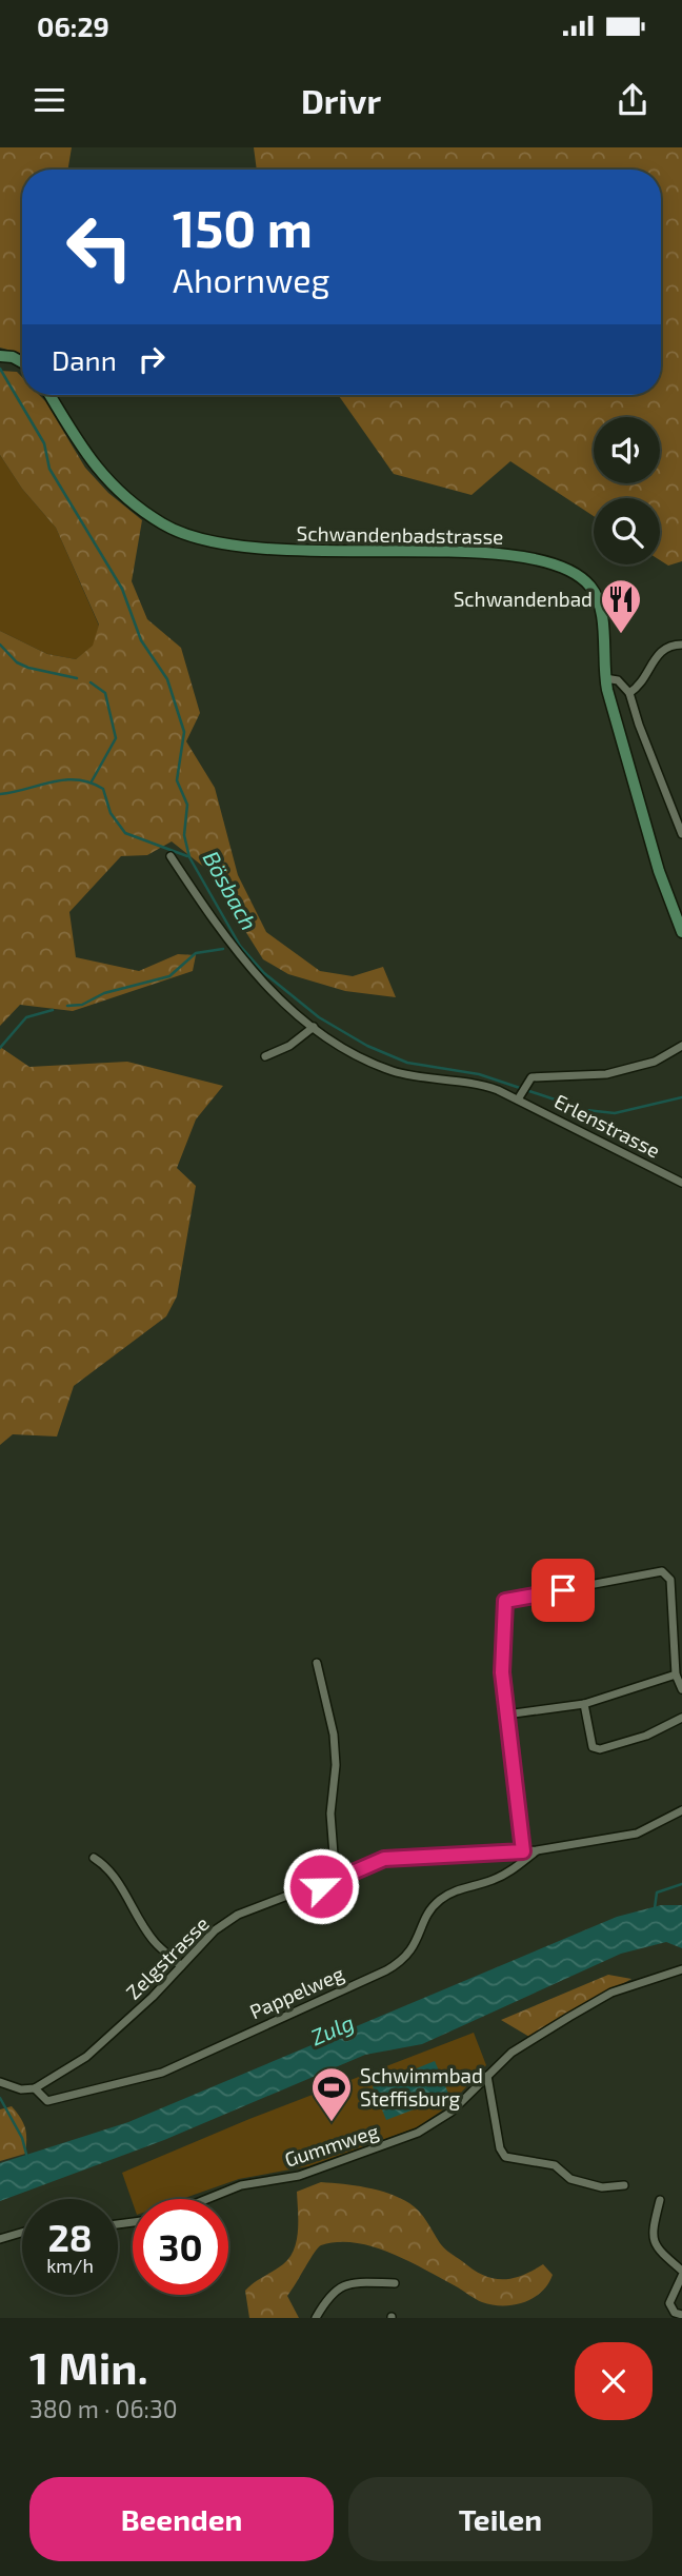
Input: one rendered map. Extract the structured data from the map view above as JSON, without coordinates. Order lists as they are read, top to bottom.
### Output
{
  "streets": {
    "street": [
      "Schwandenbadstrasse",
      "Erlenstrasse",
      "Zelgstrasse",
      "Pappelweg",
      "Gummweg"
    ]
  },
  "crossings": [
    ["Zelgstrasse", "Pappelweg"]
  ],
  "water": ["Bösbach", "Zulg"],
  "places": {
    "restaurant": ["Schwandenbad"],
    "sports": ["Schwimmbad Steffisburg"]
  },
  "page": {
    "status": "06:29",
    "header": "Drivr",
    "turn": ["150 m", "Ahornweg"],
    "then": "Dann",
    "speed": "28 km/h",
    "limit": "30",
    "heading": ["1 Min.", "380 m · 06:30"],
    "buttons": ["Beenden", "Teilen"]
  }
}
